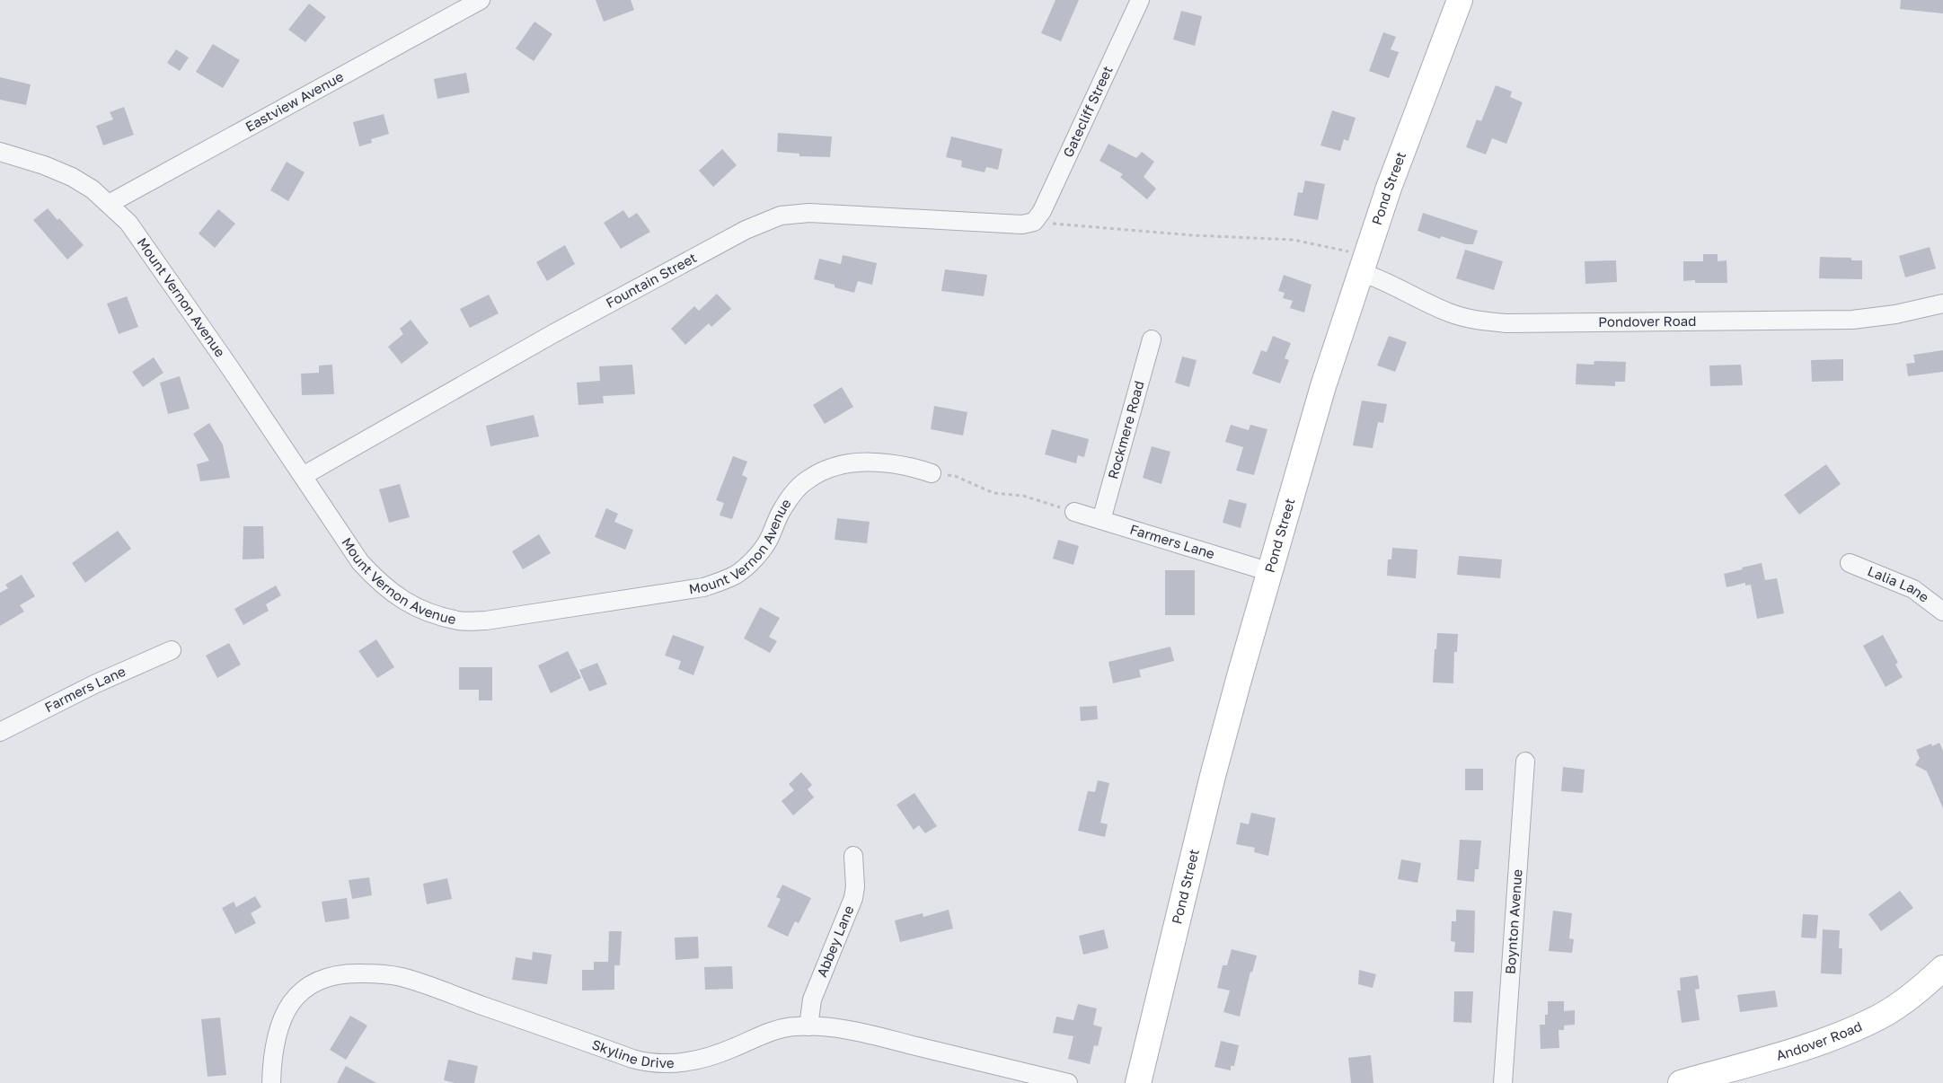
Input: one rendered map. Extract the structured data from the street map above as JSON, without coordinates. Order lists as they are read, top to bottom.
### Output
{
  "streets": {
    "street": [
      "Eastview Avenue",
      "Gatecliff Street",
      "Pond Street",
      "Fountain Street",
      "Mount Vernon Avenue",
      "Pondover Road",
      "Rockmere Road",
      "Farmers Lane",
      "Lalia Lane",
      "Boynton Avenue",
      "Abbey Lane",
      "Andover Road",
      "Skyline Drive"
    ]
  },
  "crossings": [
    ["Eastview Avenue", "Mount Vernon Avenue"],
    ["Gatecliff Street", "Fountain Street"],
    ["Pond Street", "Pondover Road"],
    ["Pond Street", "Farmers Lane"],
    ["Fountain Street", "Mount Vernon Avenue"],
    ["Rockmere Road", "Farmers Lane"],
    ["Abbey Lane", "Skyline Drive"]
  ]
}
